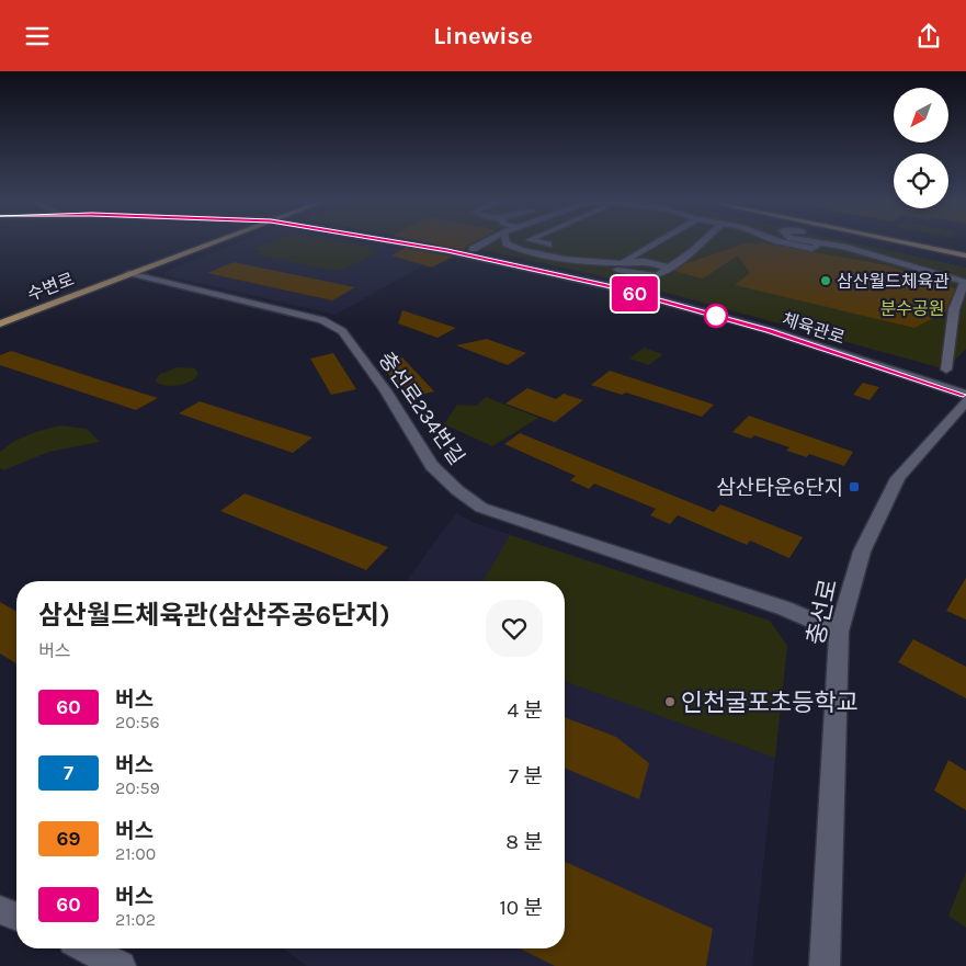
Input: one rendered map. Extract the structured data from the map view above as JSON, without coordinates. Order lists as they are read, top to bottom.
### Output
{
  "streets": {
    "main road": ["수변로"],
    "street": ["체육관로", "충선로234번길", "충선로"]
  },
  "crossings": [
    ["수변로", "충선로234번길"],
    ["충선로234번길", "충선로"]
  ],
  "parks": ["분수공원"],
  "places": {
    "other": ["삼산월드체육관", "인천굴포초등학교"],
    "transit": ["삼산타운6단지"]
  },
  "lines": ["bus line 60"],
  "north": "bottom left",
  "page": {
    "header": "Linewise",
    "on_map": "60",
    "heading": ["삼산월드체육관(삼산주공6단지)", "버스"],
    "list": [
      {
        "mark": "60",
        "name": "버스",
        "note": "20:56",
        "value": "4 분"
      },
      {
        "mark": "7",
        "name": "버스",
        "note": "20:59",
        "value": "7 분"
      },
      {
        "mark": "69",
        "name": "버스",
        "note": "21:00",
        "value": "8 분"
      },
      {
        "mark": "60",
        "name": "버스",
        "note": "21:02",
        "value": "10 분"
      }
    ]
  }
}
